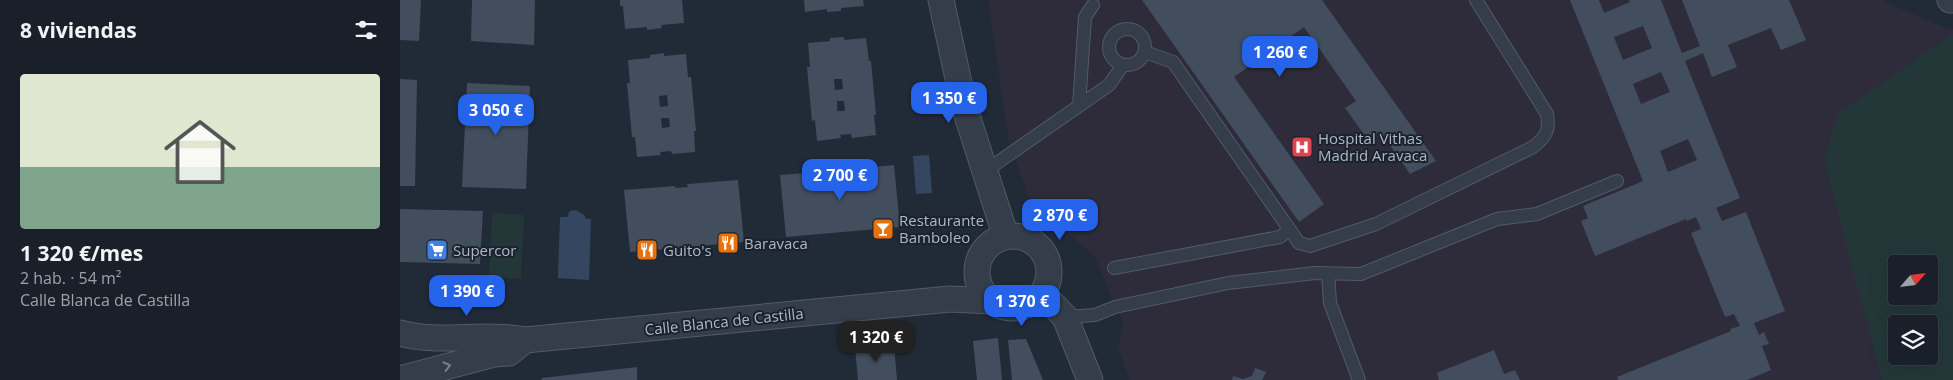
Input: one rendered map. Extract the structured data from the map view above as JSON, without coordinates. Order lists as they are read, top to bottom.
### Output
{
  "streets": {
    "street": ["Calle Blanca de Castilla"]
  },
  "places": {
    "hospital": ["Hospital Vithas Madrid Aravaca"],
    "bar": ["Restaurante Bamboleo"],
    "restaurant": ["Baravaca", "Guito's"],
    "supermarket": ["Supercor"]
  },
  "north": "top right",
  "page": {
    "heading": "8 viviendas",
    "price": [
      "1 260 €",
      "1 350 €",
      "3 050 €",
      "2 700 €",
      "2 870 €",
      "1 390 €",
      "1 370 €",
      "1 320 €"
    ],
    "list": [
      {
        "name": "1 320 €/mes",
        "note": "2 hab. · 54 m² · Calle Blanca de Castilla"
      }
    ]
  }
}
